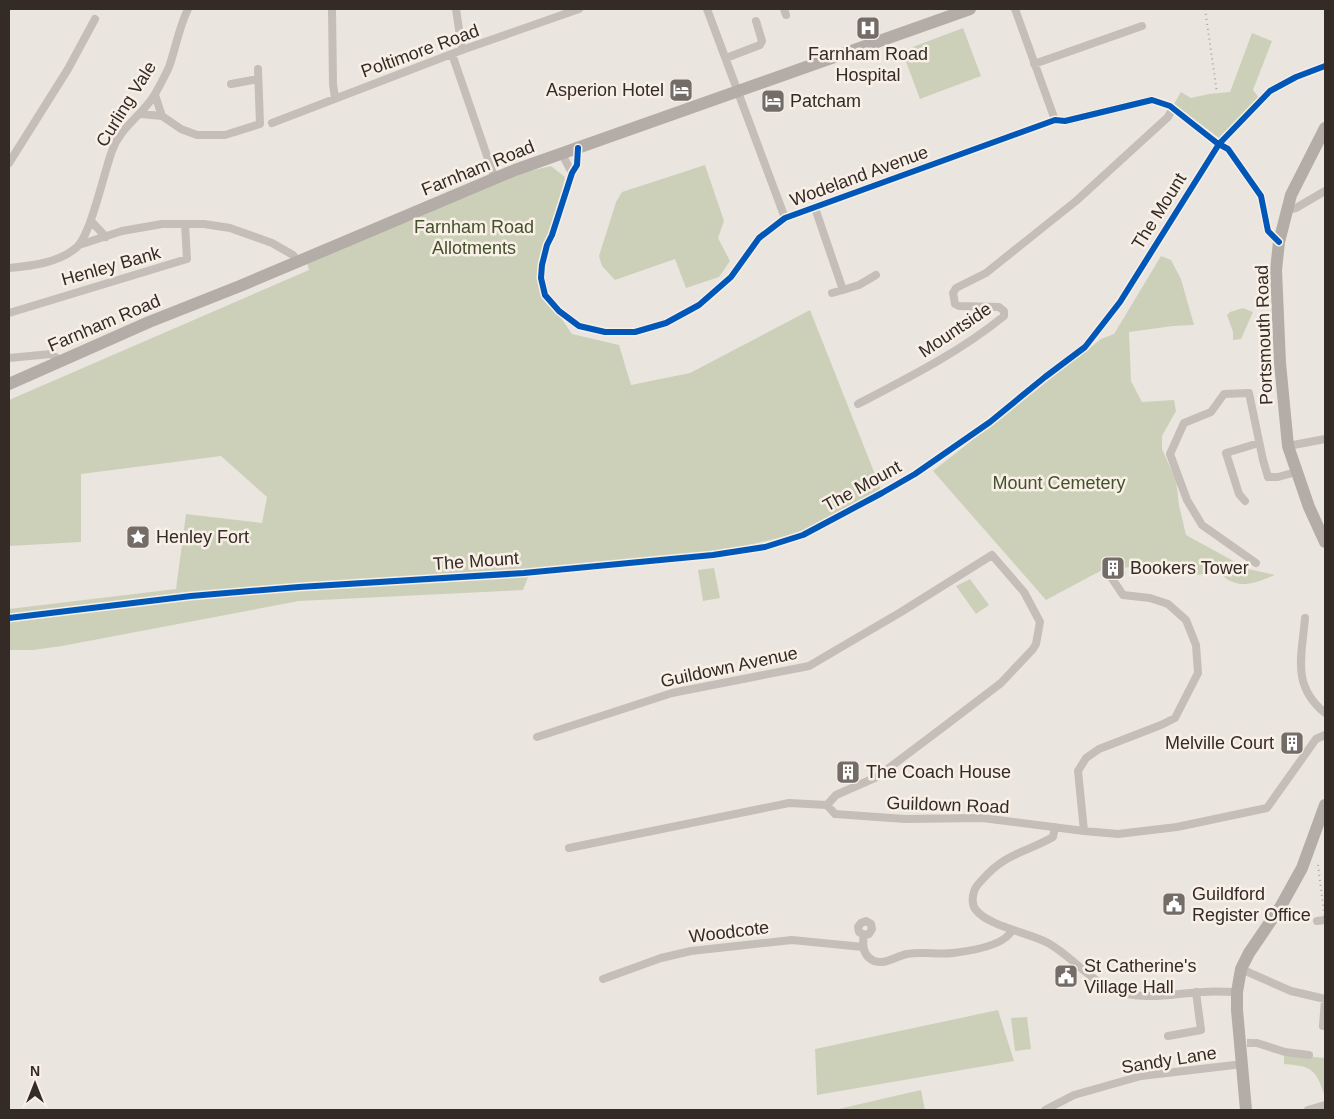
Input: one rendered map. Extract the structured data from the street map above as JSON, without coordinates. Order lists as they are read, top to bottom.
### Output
{
  "streets": {
    "main road": ["Farnham Road", "Portsmouth Road"],
    "street": [
      "Poltimore Road",
      "Curling Vale",
      "Wodeland Avenue",
      "The Mount",
      "Henley Bank",
      "Mountside",
      "Guildown Avenue",
      "Guildown Road",
      "Woodcote",
      "Sandy Lane"
    ]
  },
  "crossings": [
    ["Farnham Road", "Wodeland Avenue"],
    ["Wodeland Avenue", "The Mount"],
    ["Wodeland Avenue", "Mountside"],
    ["Wodeland Avenue", "Portsmouth Road"],
    ["Guildown Avenue", "Guildown Road"]
  ],
  "parks": ["Farnham Road Allotments", "Mount Cemetery"],
  "places": {
    "hospital": ["Farnham Road Hospital"],
    "hotel": ["Asperion Hotel", "Patcham"],
    "place": ["Henley Fort"],
    "building": ["Bookers Tower", "Melville Court", "The Coach House"],
    "public building": ["Guildford Register Office", "St Catherine's Village Hall"]
  },
  "north": "top"
}
